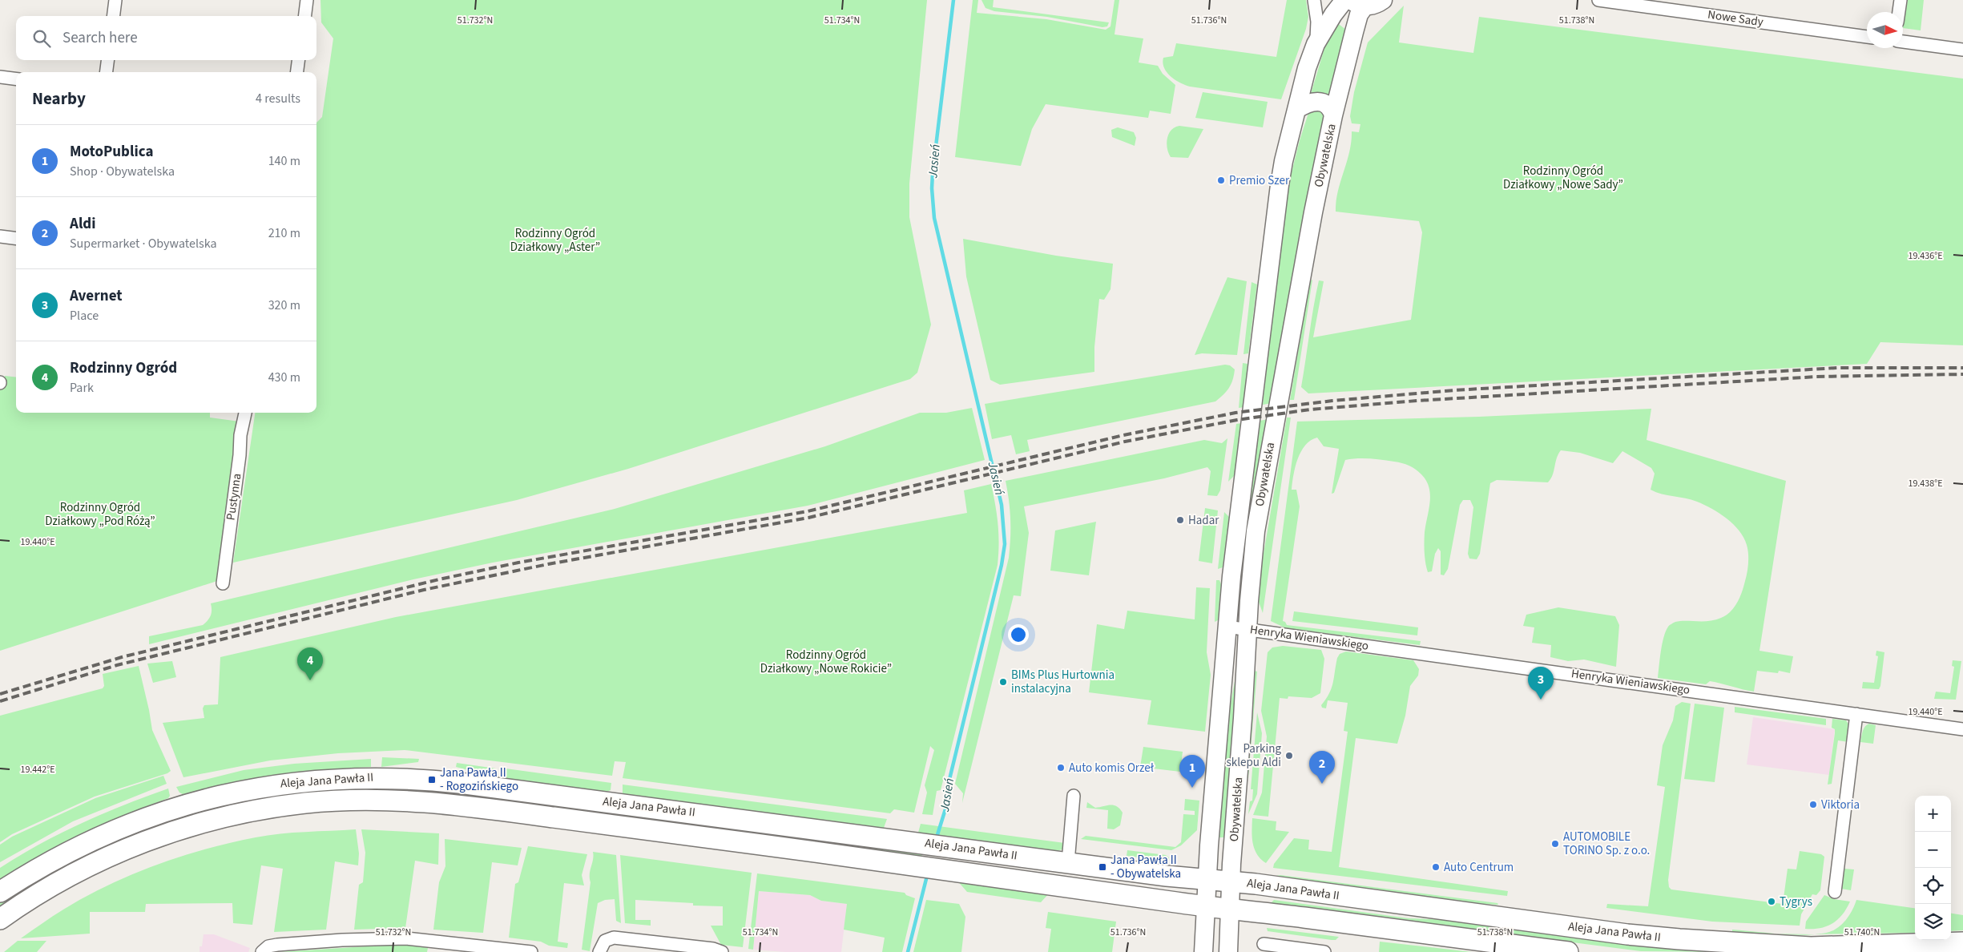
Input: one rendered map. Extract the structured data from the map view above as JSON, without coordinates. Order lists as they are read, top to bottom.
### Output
{
  "streets": {
    "main road": ["Obywatelska", "Aleja Jana Pawła II"],
    "street": ["Nowe Sady", "Pustynna", "Henryka Wieniawskiego"]
  },
  "crossings": [
    ["Obywatelska", "Henryka Wieniawskiego"],
    ["Obywatelska", "Aleja Jana Pawła II"]
  ],
  "water": ["Jasień"],
  "parks": [
    "Rodzinny Ogród Działkowy „Nowe Sady”",
    "Rodzinny Ogród Działkowy „Aster”",
    "Rodzinny Ogród Działkowy „Pod Różą”",
    "Rodzinny Ogród Działkowy „Nowe Rokicie”"
  ],
  "places": {
    "other": [
      "Premio Szer",
      "Hadar",
      "BIMs Plus Hurtownia instalacyjna",
      "Parking sklepu Aldi",
      "Auto komis Orzeł",
      "Viktoria",
      "AUTOMOBILE TORINO Sp. z o.o.",
      "Auto Centrum",
      "Tygrys"
    ],
    "transit": ["Jana Pawła II - Rogozińskiego", "Jana Pawła II - Obywatelska"]
  },
  "north": "right",
  "page": {
    "search": "Search here",
    "heading": ["Nearby", "4 results"],
    "list": [
      {
        "mark": "1",
        "name": "MotoPublica",
        "note": "Shop · Obywatelska",
        "value": "140 m"
      },
      {
        "mark": "2",
        "name": "Aldi",
        "note": "Supermarket · Obywatelska",
        "value": "210 m"
      },
      {
        "mark": "3",
        "name": "Avernet",
        "note": "Place",
        "value": "320 m"
      },
      {
        "mark": "4",
        "name": "Rodzinny Ogród",
        "note": "Park",
        "value": "430 m"
      }
    ],
    "pins": [
      "4",
      "3",
      "2",
      "1"
    ],
    "map_buttons": ["+", "−"]
  },
  "coordinates": [
    "51.732°N",
    "51.734°N",
    "51.736°N",
    "51.738°N",
    "19.436°E",
    "19.438°E",
    "19.440°E",
    "19.442°E",
    "51.740°N"
  ]
}
